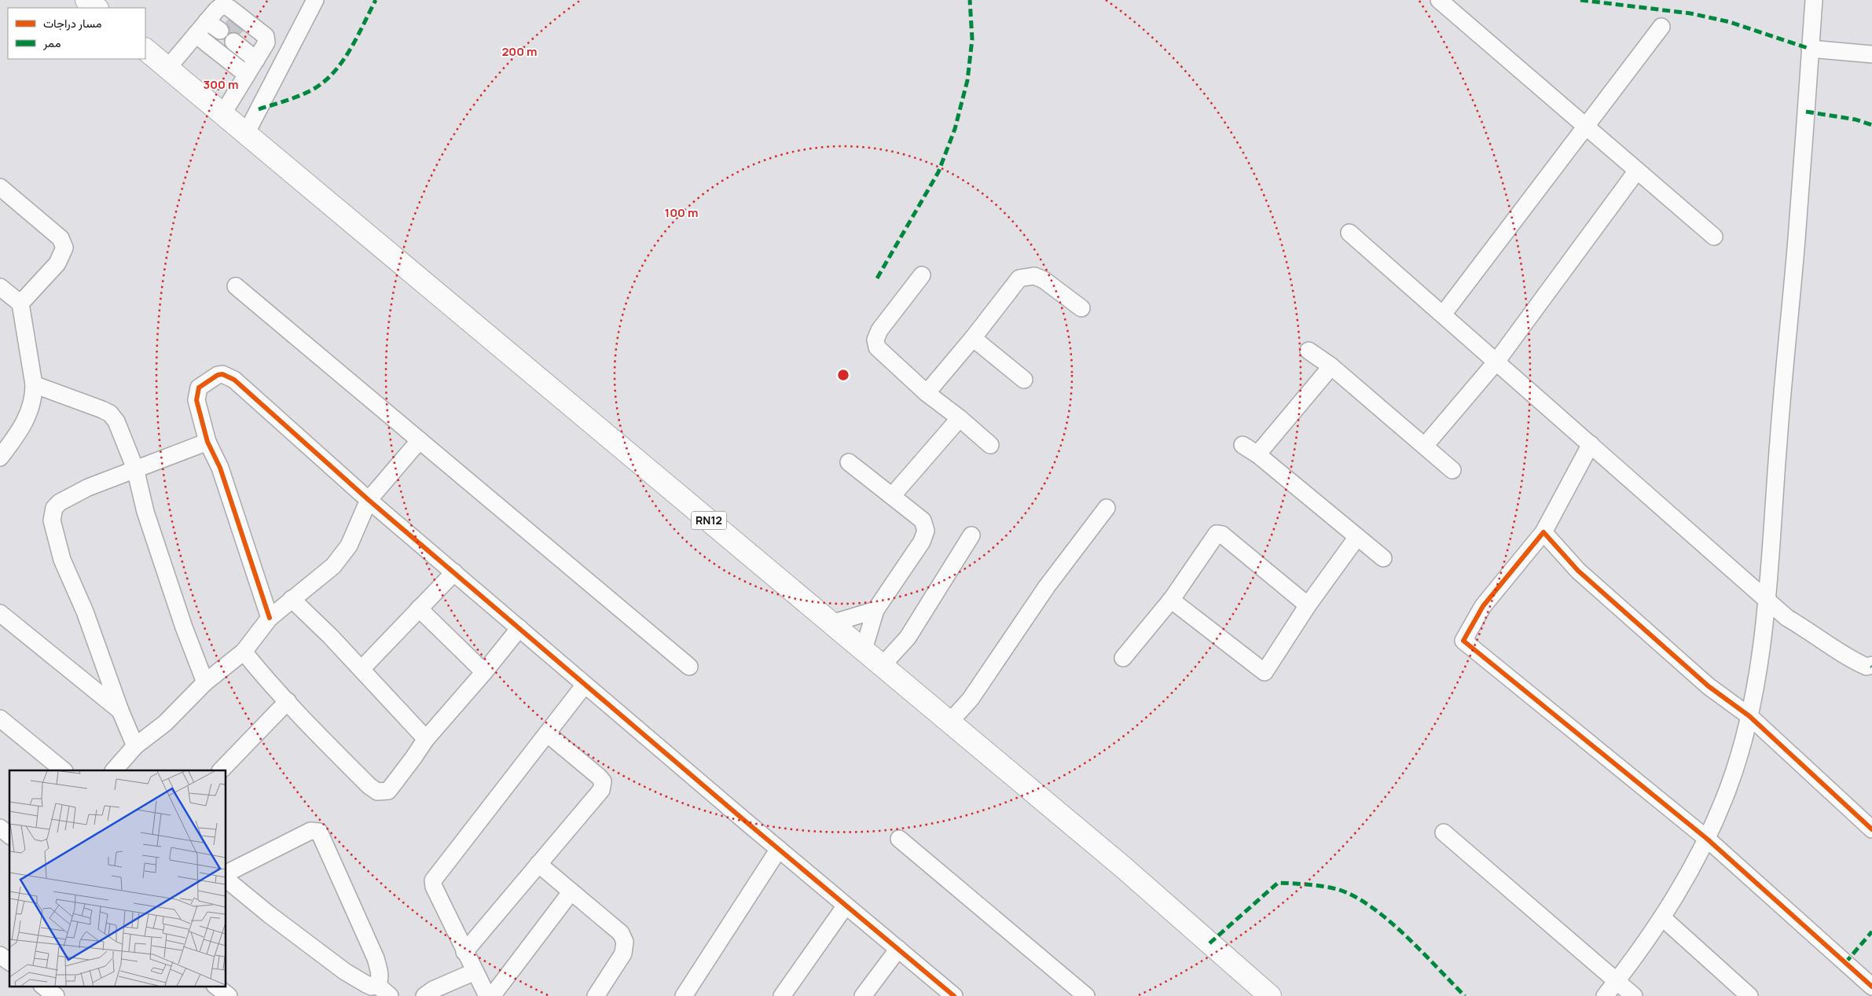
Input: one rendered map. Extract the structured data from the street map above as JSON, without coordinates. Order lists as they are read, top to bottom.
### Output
{
  "streets": {
    "main road": ["RN12"]
  },
  "legend": ["مسار دراجات", "ممر"],
  "rings": ["200 m", "300 m", "100 m"]
}
